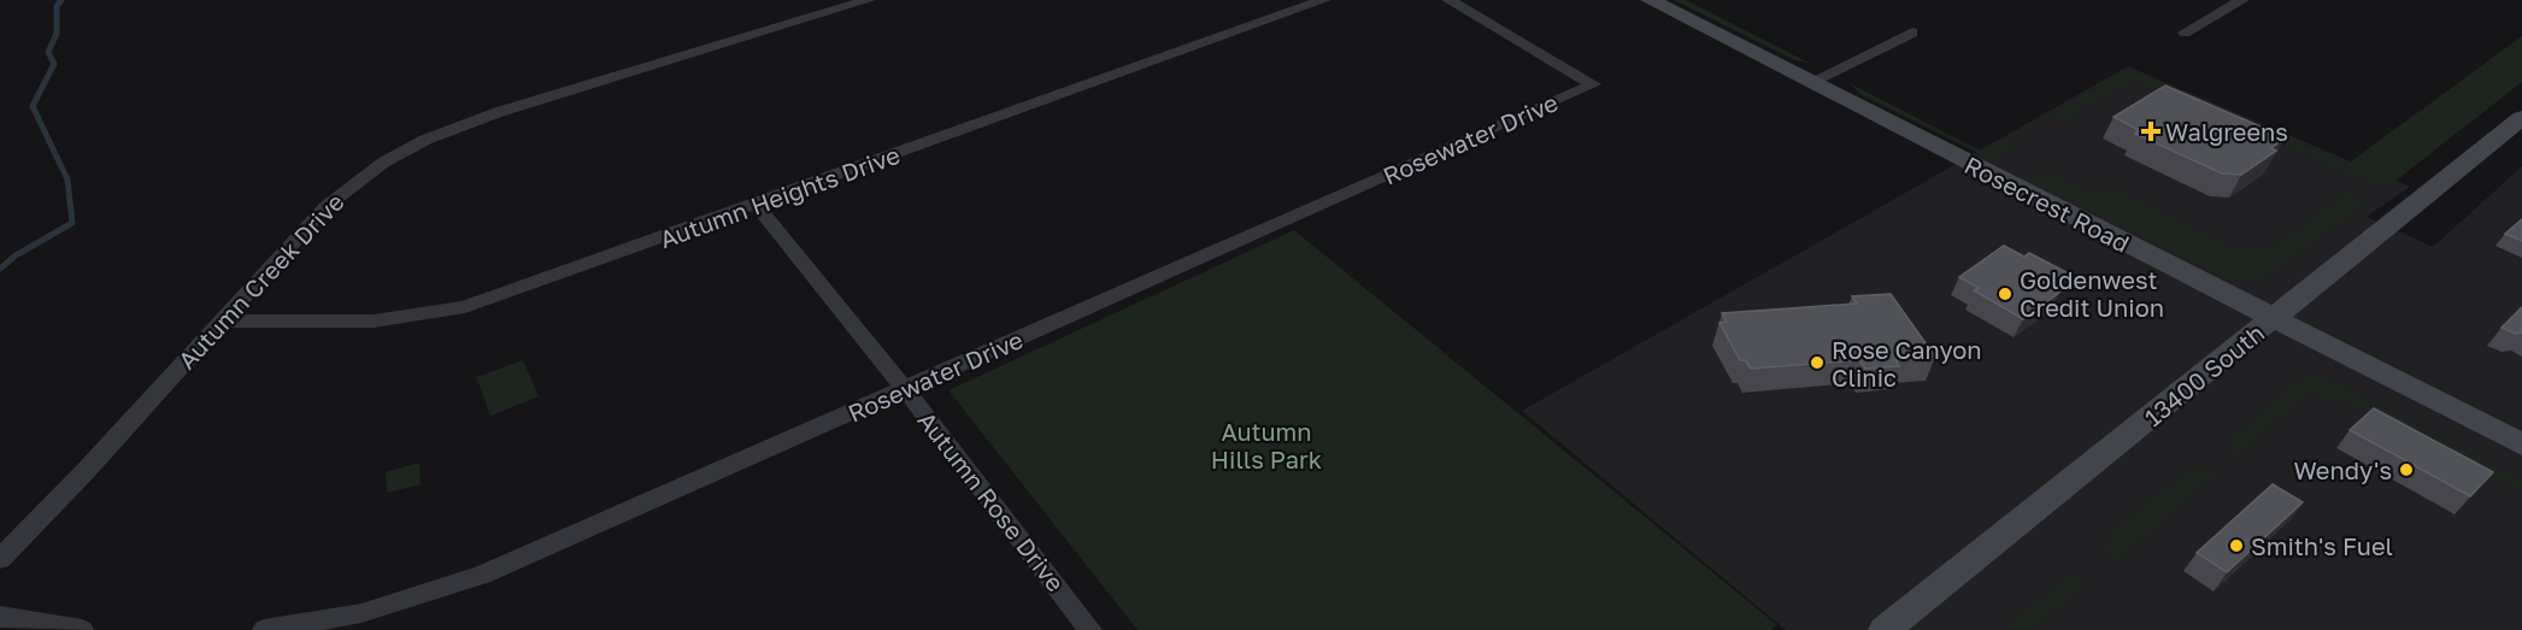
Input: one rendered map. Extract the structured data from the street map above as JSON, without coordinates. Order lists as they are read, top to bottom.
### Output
{
  "streets": {
    "main road": ["Rosecrest Road", "13400 South"],
    "street": [
      "Rosewater Drive",
      "Autumn Heights Drive",
      "Autumn Creek Drive",
      "Autumn Rose Drive"
    ]
  },
  "crossings": [
    ["Rosewater Drive", "Autumn Rose Drive"],
    ["Autumn Heights Drive", "Autumn Creek Drive"],
    ["Autumn Heights Drive", "Autumn Rose Drive"],
    ["Rosecrest Road", "13400 South"]
  ],
  "parks": ["Autumn Hills Park"],
  "places": {
    "health": ["Walgreens"],
    "other": [
      "Goldenwest Credit Union",
      "Rose Canyon Clinic",
      "Wendy's",
      "Smith's Fuel"
    ]
  }
}
